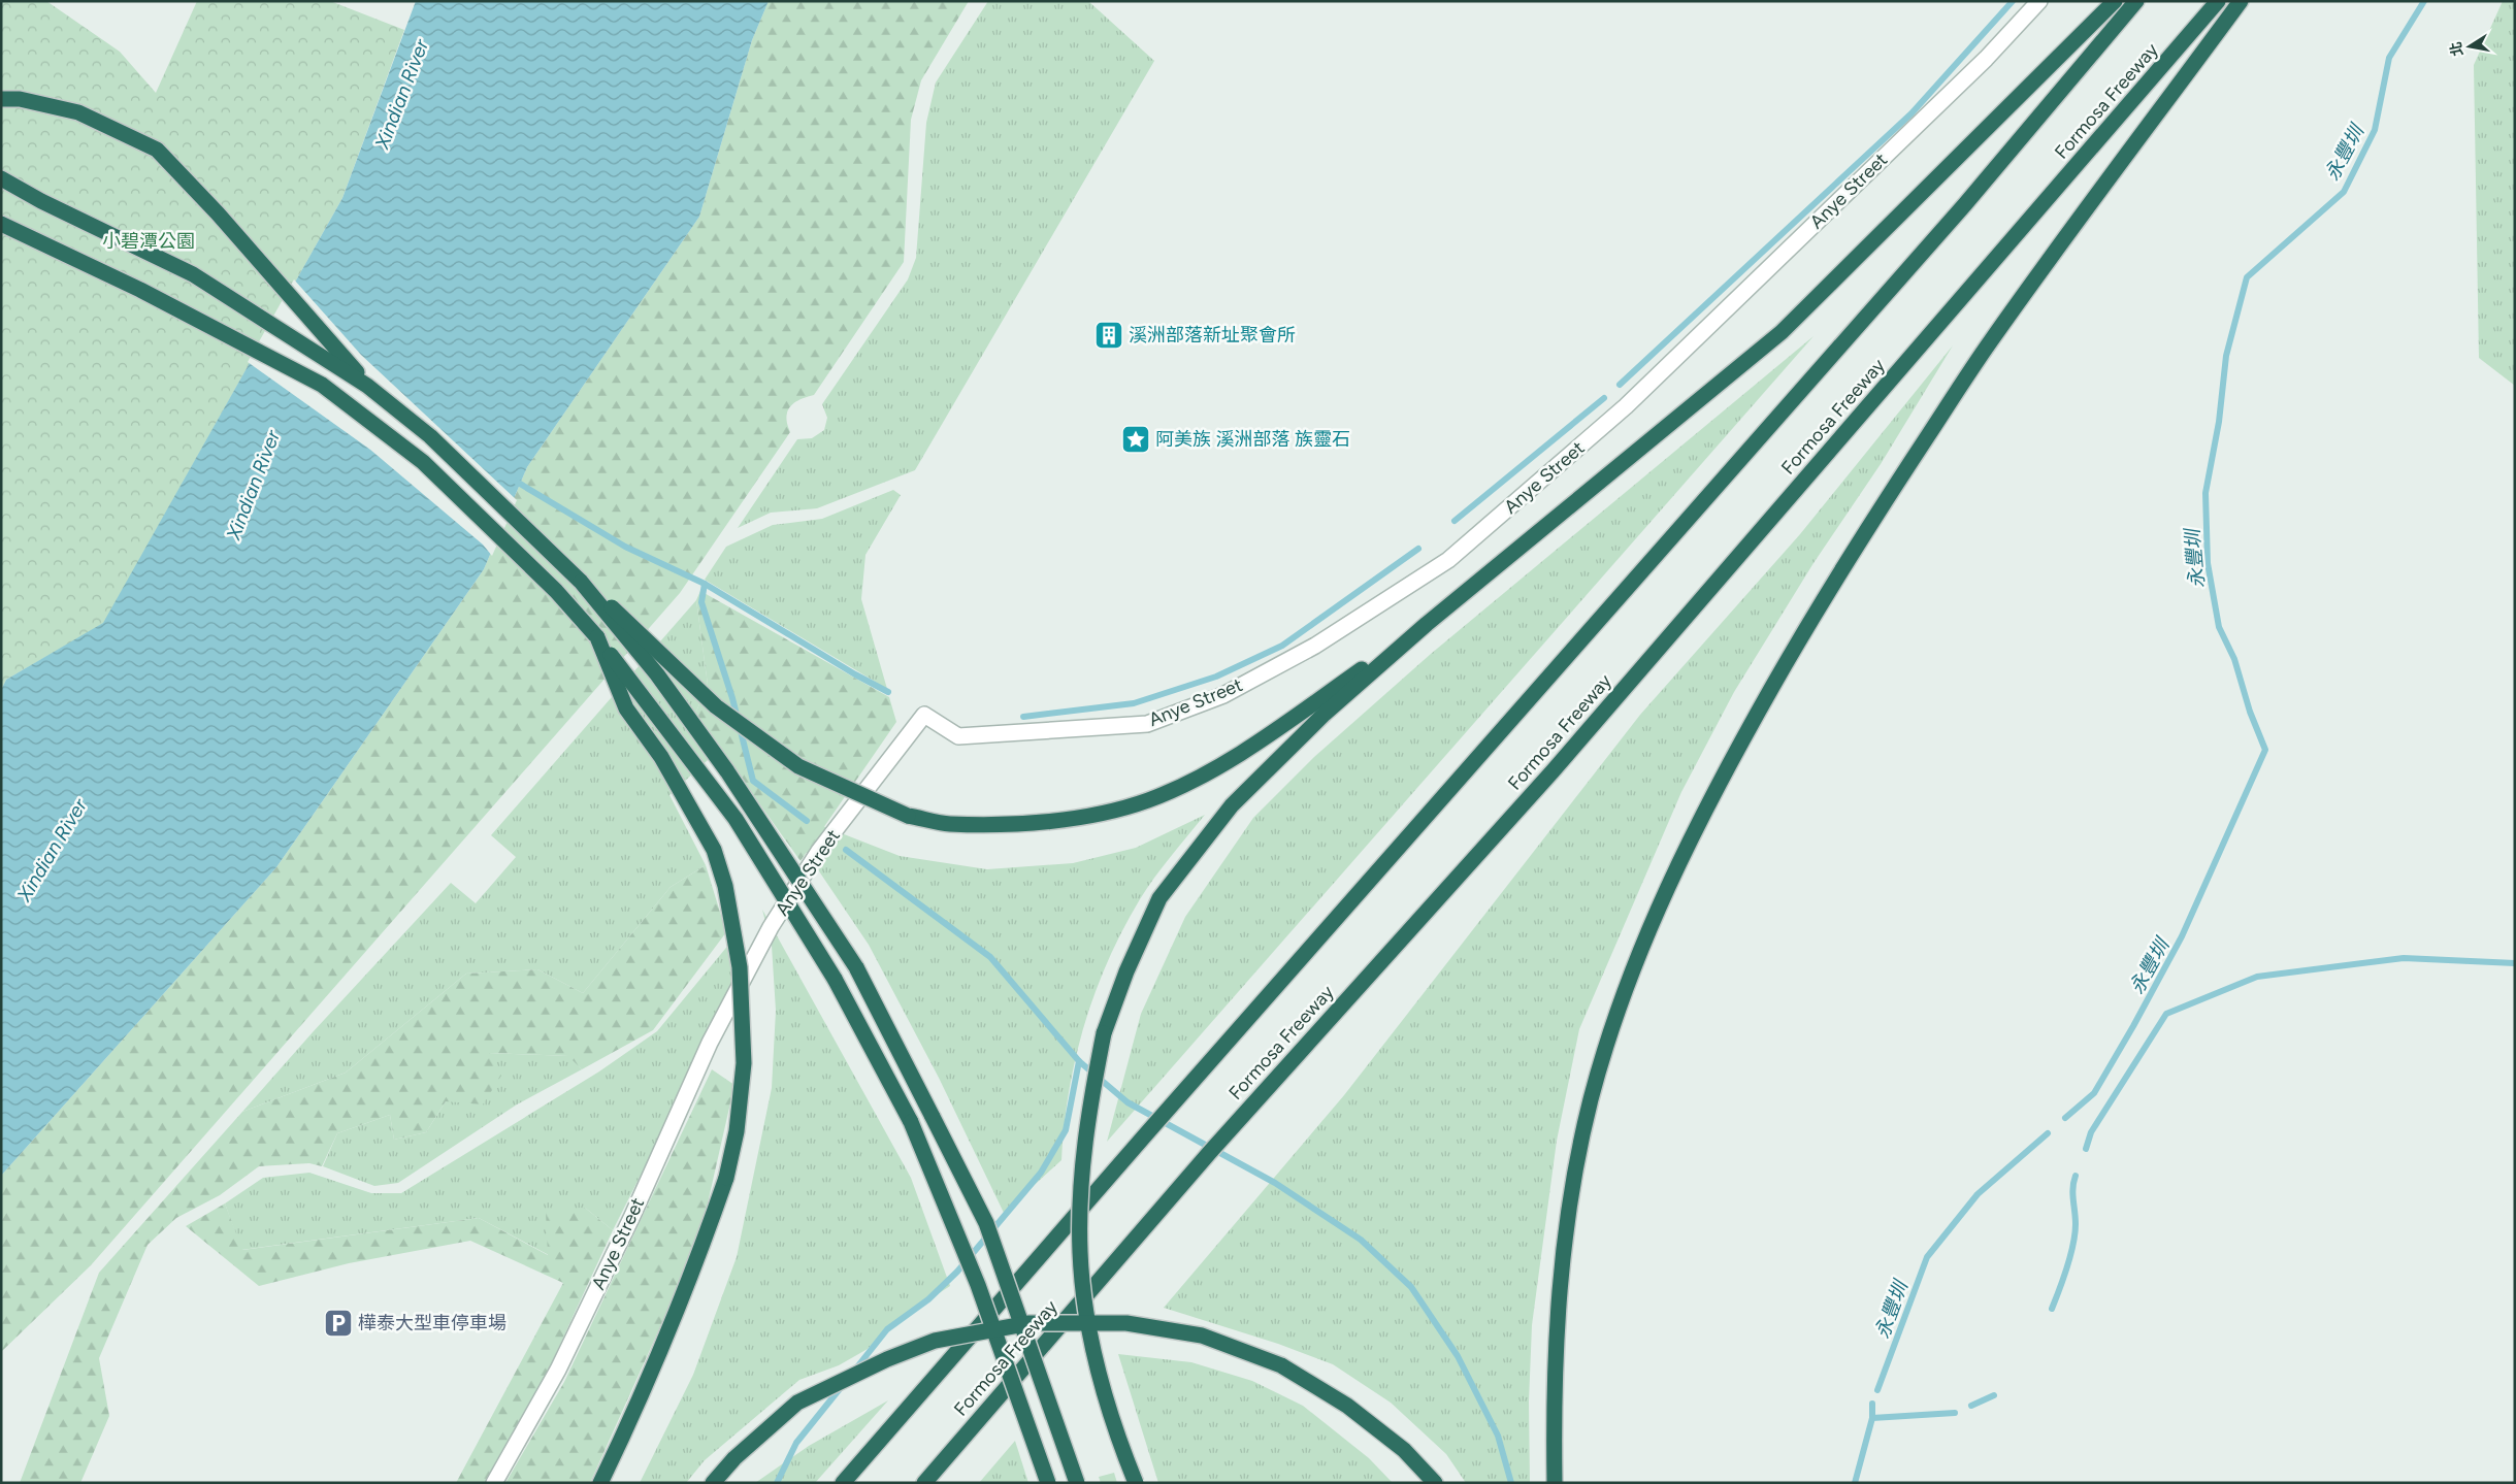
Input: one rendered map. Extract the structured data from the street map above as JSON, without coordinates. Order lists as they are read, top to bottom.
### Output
{
  "streets": {
    "highway": ["Formosa Freeway"],
    "street": ["Anye Street"]
  },
  "water": ["Xindian River", "永豐圳"],
  "parks": ["小碧潭公園"],
  "places": {
    "building": ["溪洲部落新址聚會所"],
    "place": ["阿美族 溪洲部落 族靈石"],
    "parking": ["樺泰大型車停車場"]
  },
  "north": "left"
}
